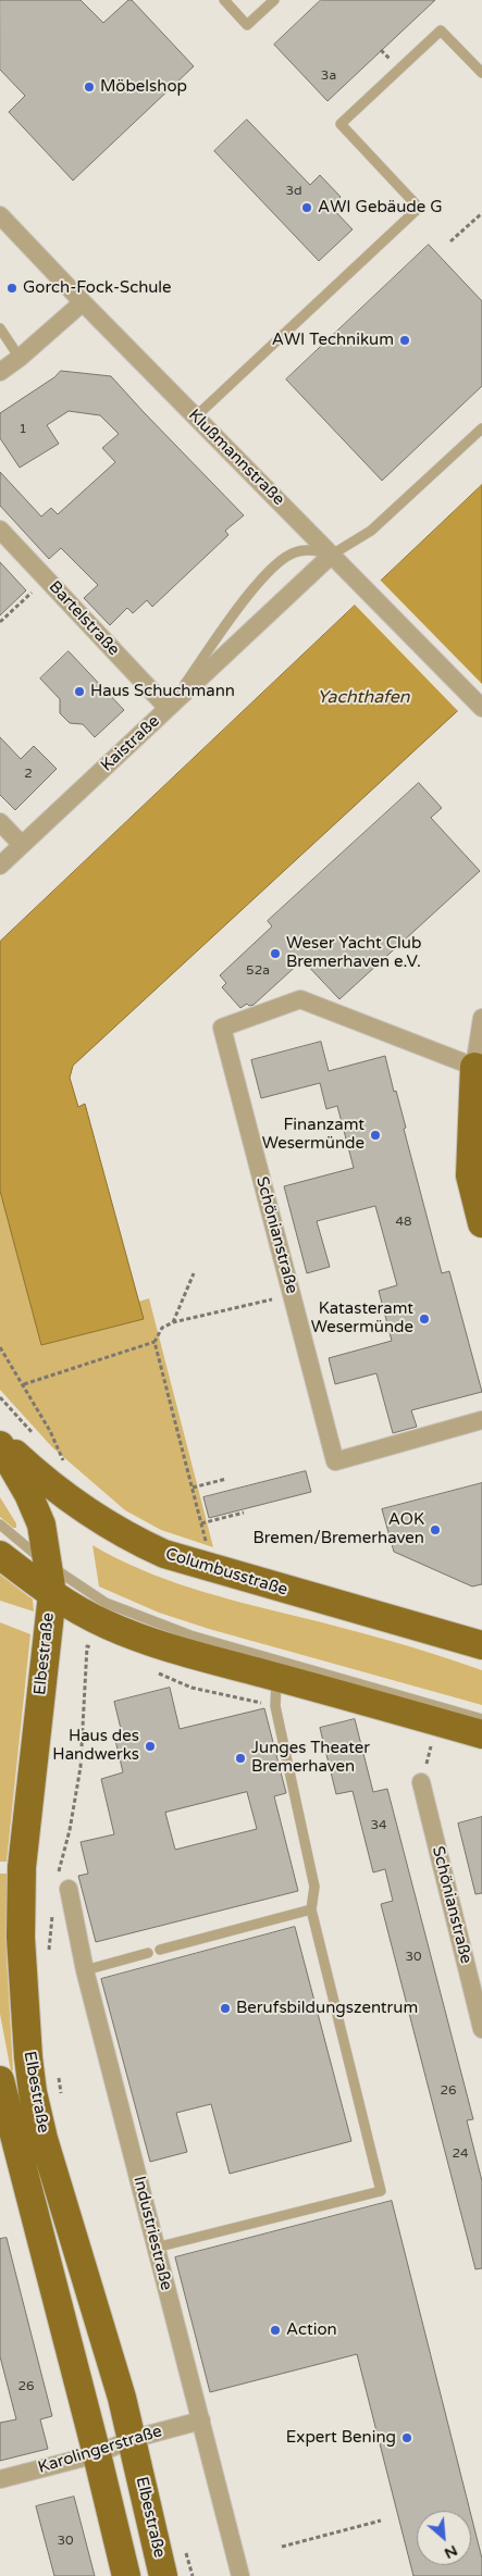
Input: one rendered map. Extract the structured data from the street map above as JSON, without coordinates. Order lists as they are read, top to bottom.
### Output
{
  "streets": {
    "main road": ["Columbusstraße", "Elbestraße"],
    "street": [
      "Klußmannstraße",
      "Bartelstraße",
      "Kaistraße",
      "Schönianstraße",
      "Industriestraße",
      "Karolingerstraße"
    ]
  },
  "crossings": [
    ["Klußmannstraße", "Kaistraße"],
    ["Bartelstraße", "Kaistraße"],
    ["Elbestraße", "Karolingerstraße"],
    ["Industriestraße", "Karolingerstraße"]
  ],
  "water": ["Yachthafen"],
  "places": [
    "Möbelshop",
    "AWI Gebäude G",
    "Gorch-Fock-Schule",
    "AWI Technikum",
    "Haus Schuchmann",
    "Weser Yacht Club Bremerhaven e.V.",
    "Finanzamt Wesermünde",
    "Katasteramt Wesermünde",
    "AOK Bremen/Bremerhaven",
    "Haus des Handwerks",
    "Junges Theater Bremerhaven",
    "Berufsbildungszentrum",
    "Action",
    "Expert Bening"
  ],
  "house_numbers": [
    "3a",
    "3d",
    "1",
    "2",
    "52a",
    "48",
    "34",
    "30",
    "26",
    "24",
    "26",
    "30"
  ],
  "north": "bottom right"
}
